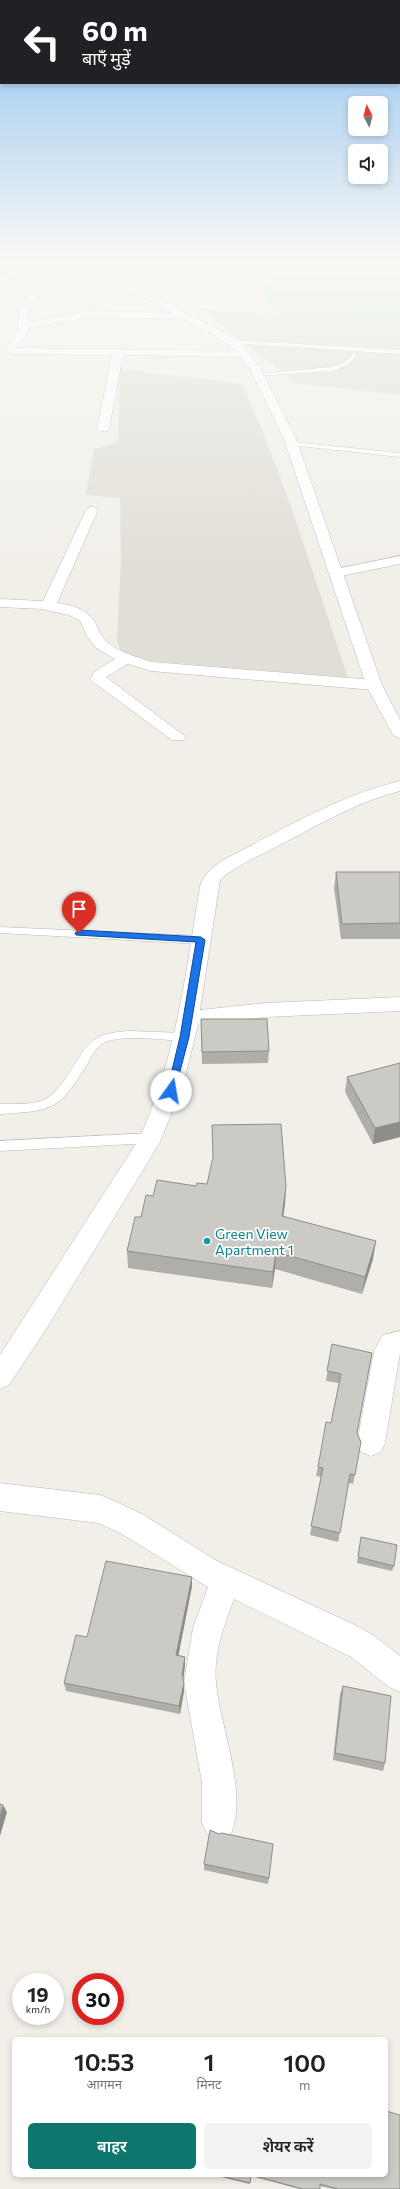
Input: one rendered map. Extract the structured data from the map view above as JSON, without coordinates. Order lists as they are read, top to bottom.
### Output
{
  "places": ["Green View Apartment 1"],
  "north": "top",
  "page": {
    "turn": ["60 m", "बाएँ मुड़ें"],
    "speed": "19 km/h",
    "limit": "30",
    "eta": [
      "10:53",
      "आगमन",
      "1",
      "मिनट",
      "100",
      "m"
    ],
    "buttons": ["बाहर", "शेयर करें"]
  }
}
